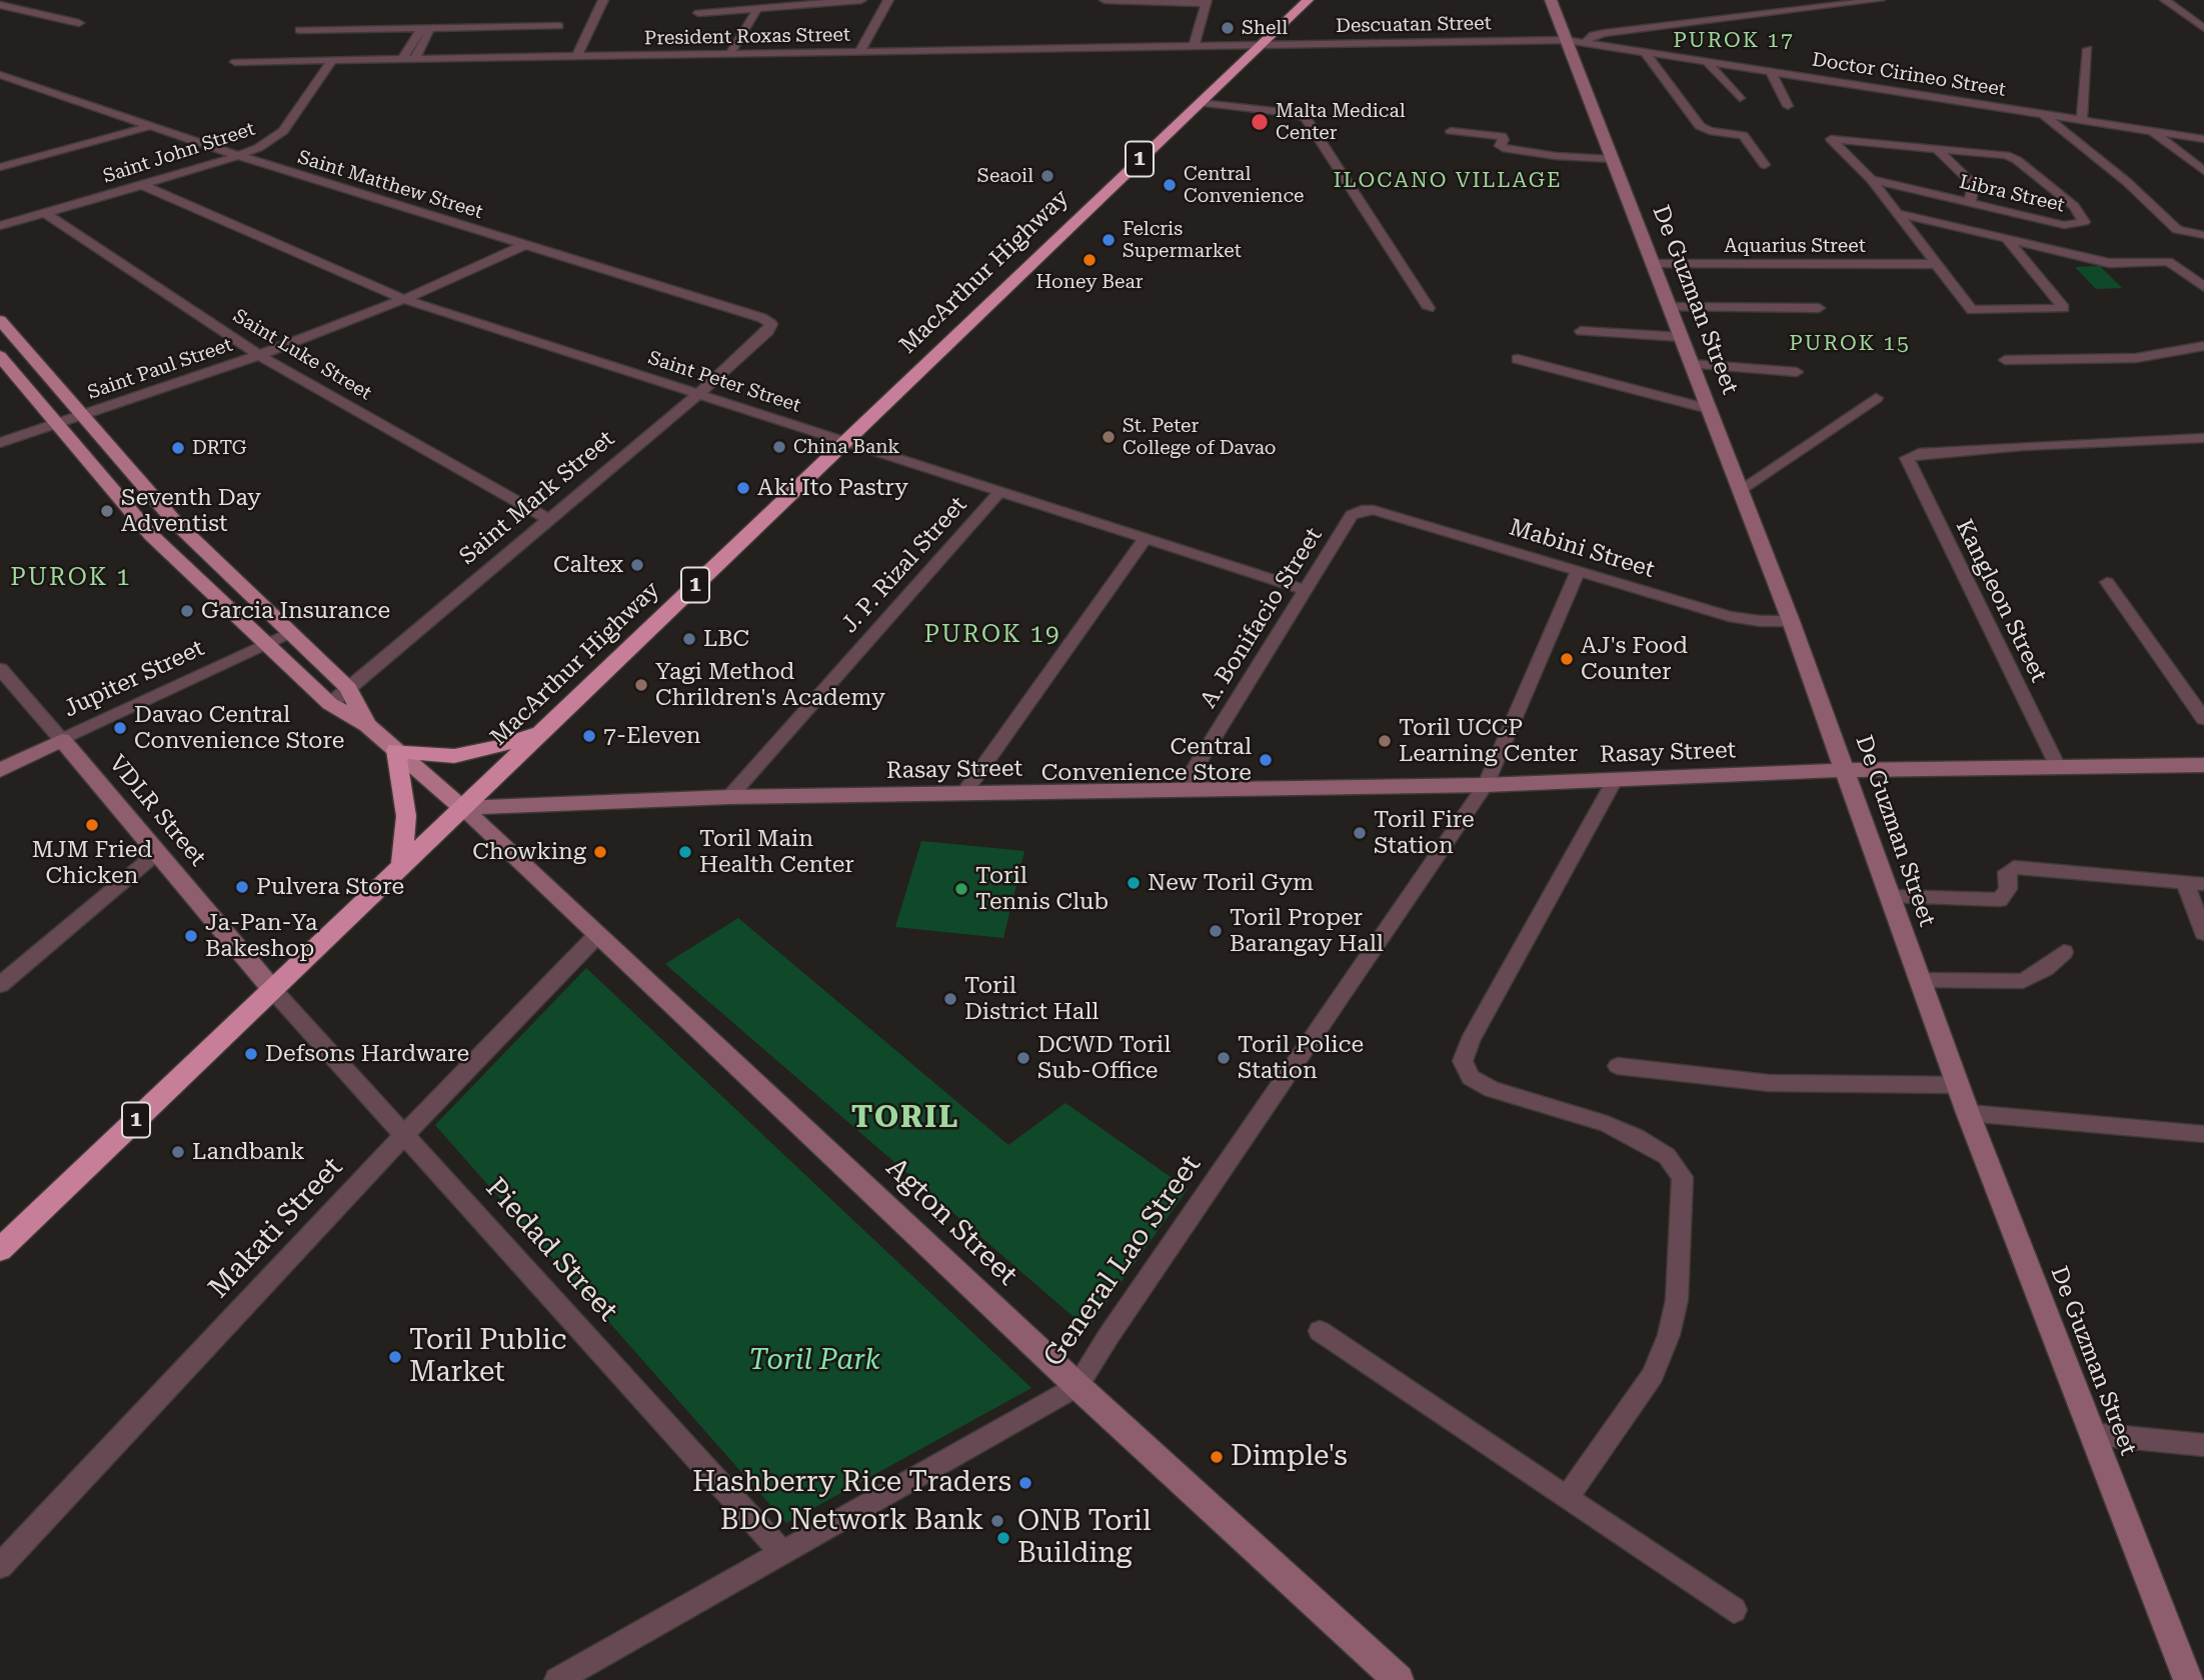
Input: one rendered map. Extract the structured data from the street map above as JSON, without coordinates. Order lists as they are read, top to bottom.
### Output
{
  "streets": {
    "highway": ["1", "MacArthur Highway"],
    "street": [
      "Descuatan Street",
      "President Roxas Street",
      "Doctor Cirineo Street",
      "Saint John Street",
      "Saint Matthew Street",
      "Libra Street",
      "Aquarius Street",
      "De Guzman Street",
      "Saint Luke Street",
      "Saint Paul Street",
      "Saint Peter Street",
      "Saint Mark Street",
      "Mabini Street",
      "J. P. Rizal Street",
      "Kangleon Street",
      "A. Bonifacio Street",
      "Jupiter Street",
      "Rasay Street",
      "VDLR Street",
      "Agton Street",
      "Makati Street",
      "Piedad Street",
      "General Lao Street"
    ]
  },
  "crossings": [
    ["Descuatan Street", "President Roxas Street"],
    ["Descuatan Street", "Doctor Cirineo Street"],
    ["Descuatan Street", "MacArthur Highway"],
    ["Descuatan Street", "De Guzman Street"],
    ["President Roxas Street", "Saint John Street"],
    ["President Roxas Street", "MacArthur Highway"],
    ["Doctor Cirineo Street", "De Guzman Street"],
    ["Saint John Street", "Saint Matthew Street"],
    ["Saint John Street", "Saint Luke Street"],
    ["Saint John Street", "Saint Peter Street"],
    ["Saint Matthew Street", "Saint Paul Street"],
    ["Saint Matthew Street", "Saint Mark Street"],
    ["Aquarius Street", "De Guzman Street"],
    ["MacArthur Highway", "Saint Peter Street"],
    ["MacArthur Highway", "Rasay Street"],
    ["MacArthur Highway", "VDLR Street"],
    ["MacArthur Highway", "Agton Street"],
    ["MacArthur Highway", "Piedad Street"],
    ["De Guzman Street", "Mabini Street"],
    ["De Guzman Street", "Rasay Street"],
    ["Saint Luke Street", "Saint Paul Street"],
    ["Saint Luke Street", "Saint Mark Street"],
    ["Saint Paul Street", "Saint Peter Street"],
    ["Saint Peter Street", "Saint Mark Street"],
    ["Saint Peter Street", "J. P. Rizal Street"],
    ["Saint Peter Street", "A. Bonifacio Street"],
    ["Mabini Street", "A. Bonifacio Street"],
    ["Mabini Street", "General Lao Street"],
    ["J. P. Rizal Street", "Rasay Street"],
    ["Kangleon Street", "Rasay Street"],
    ["A. Bonifacio Street", "Rasay Street"],
    ["Jupiter Street", "VDLR Street"],
    ["Rasay Street", "Agton Street"],
    ["Rasay Street", "General Lao Street"],
    ["VDLR Street", "Piedad Street"],
    ["Agton Street", "Makati Street"],
    ["Agton Street", "General Lao Street"],
    ["Makati Street", "Piedad Street"],
    ["Piedad Street", "General Lao Street"]
  ],
  "districts": [
    "PUROK 17",
    "ILOCANO VILLAGE",
    "PUROK 15",
    "PUROK 1",
    "PUROK 19",
    "TORIL"
  ],
  "parks": ["Toril Park"],
  "places": [
    "Shell",
    "Malta Medical Center",
    "Seaoil",
    "Central Convenience",
    "Felcris Supermarket",
    "Honey Bear",
    "St. Peter College of Davao",
    "China Bank",
    "DRTG",
    "Aki Ito Pastry",
    "Seventh Day Adventist",
    "Caltex",
    "Garcia Insurance",
    "LBC",
    "AJ's Food Counter",
    "Yagi Method Chrildren's Academy",
    "Davao Central Convenience Store",
    "7-Eleven",
    "Toril UCCP Learning Center",
    "Central Convenience Store",
    "MJM Fried Chicken",
    "Toril Fire Station",
    "Chowking",
    "Toril Main Health Center",
    "New Toril Gym",
    "Pulvera Store",
    "Toril Tennis Club",
    "Toril Proper Barangay Hall",
    "Ja-Pan-Ya Bakeshop",
    "Toril District Hall",
    "Defsons Hardware",
    "DCWD Toril Sub-Office",
    "Toril Police Station",
    "Landbank",
    "Toril Public Market",
    "Dimple's",
    "Hashberry Rice Traders",
    "BDO Network Bank",
    "ONB Toril Building"
  ]
}
